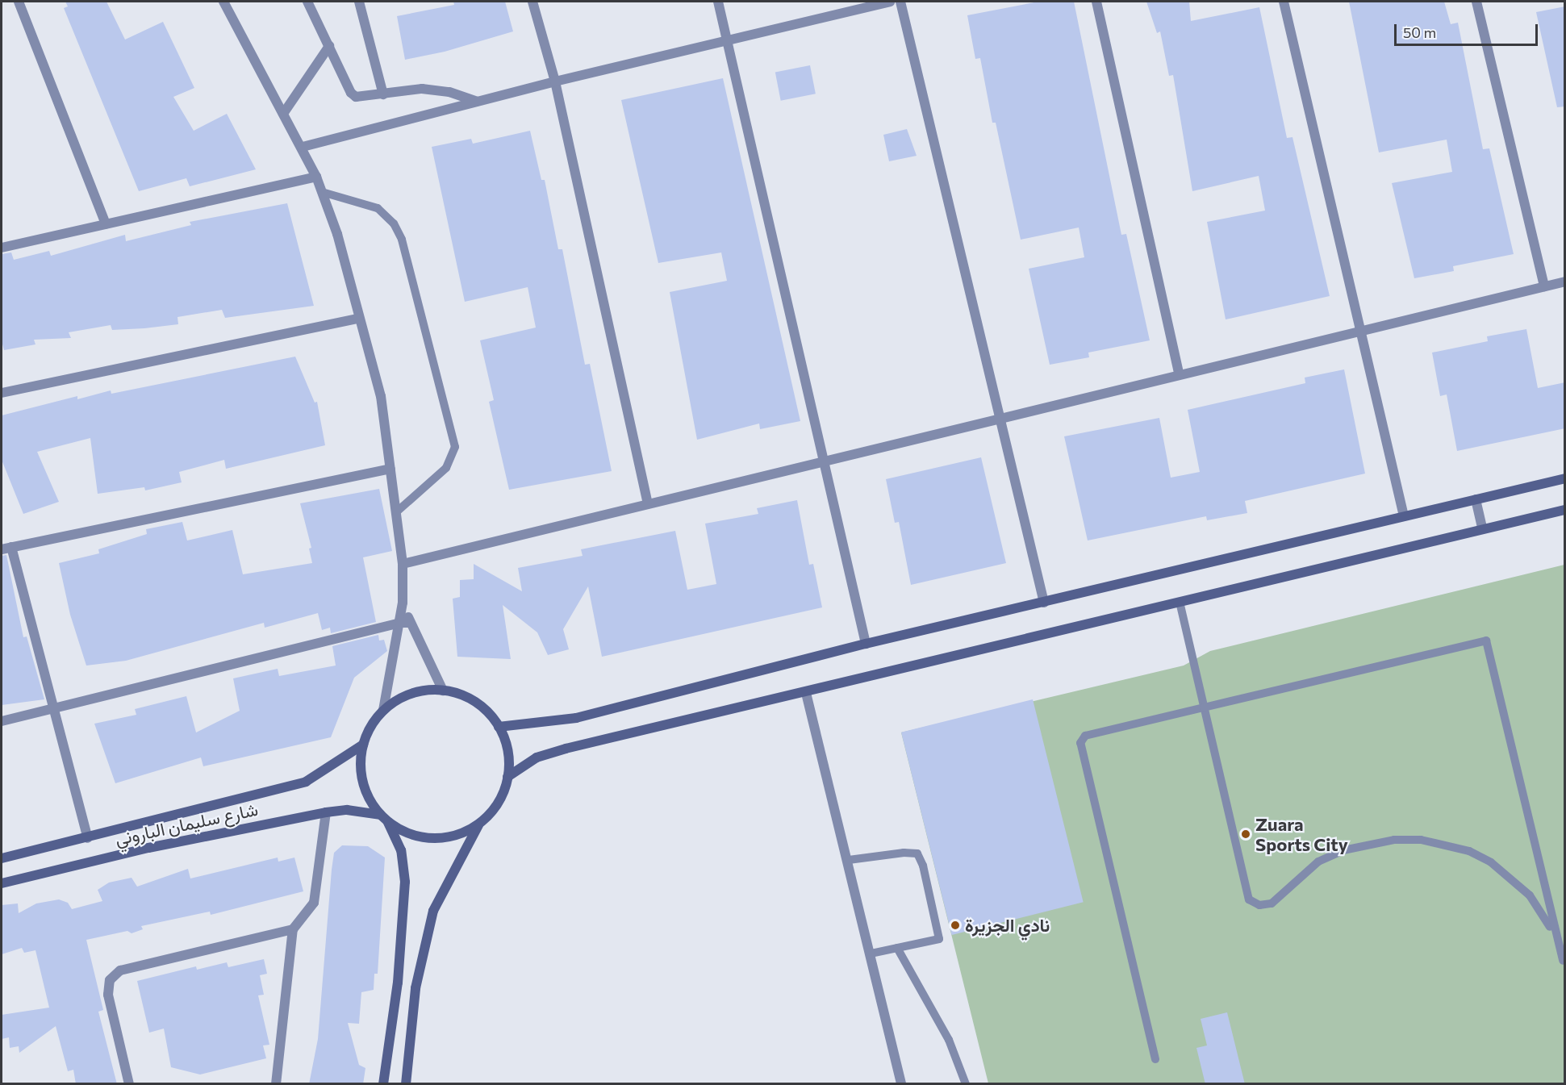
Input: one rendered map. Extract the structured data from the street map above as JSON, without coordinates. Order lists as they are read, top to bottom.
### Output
{
  "streets": {
    "street": ["شارع سليمان الباروني"]
  },
  "places": ["Zuara Sports City", "نادي الجزيرة"],
  "scale_bar": "50 m"
}
